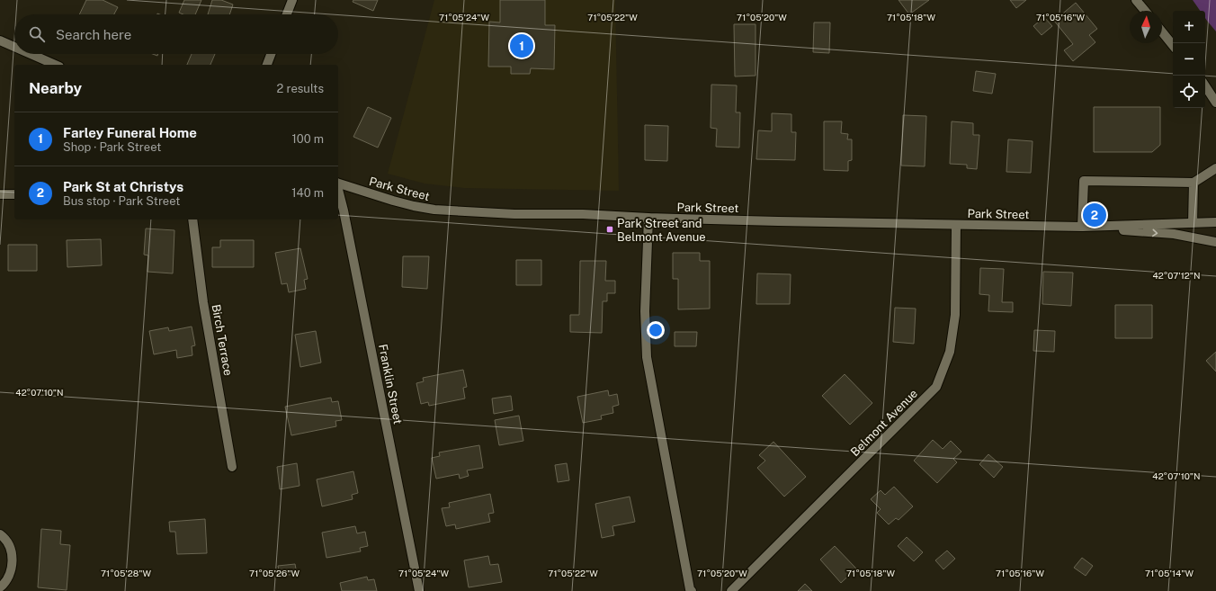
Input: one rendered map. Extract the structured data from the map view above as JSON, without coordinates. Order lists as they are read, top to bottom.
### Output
{
  "streets": {
    "street": [
      "Park Street",
      "Birch Terrace",
      "Franklin Street",
      "Belmont Avenue"
    ]
  },
  "crossings": [
    ["Park Street", "Belmont Avenue"]
  ],
  "places": {
    "transit": ["Park Street and Belmont Avenue"]
  },
  "north": "top",
  "page": {
    "map_buttons": ["+", "−"],
    "search": "Search here",
    "pins": ["1", "2"],
    "heading": ["Nearby", "2 results"],
    "list": [
      {
        "mark": "1",
        "name": "Farley Funeral Home",
        "note": "Shop · Park Street",
        "value": "100 m"
      },
      {
        "mark": "2",
        "name": "Park St at Christys",
        "note": "Bus stop · Park Street",
        "value": "140 m"
      }
    ]
  },
  "coordinates": [
    "71°05'24\"W",
    "71°05'22\"W",
    "71°05'20\"W",
    "71°05'18\"W",
    "71°05'16\"W",
    "42°07'12\"N",
    "42°07'10\"N",
    "71°05'28\"W",
    "71°05'26\"W",
    "71°05'14\"W"
  ]
}
